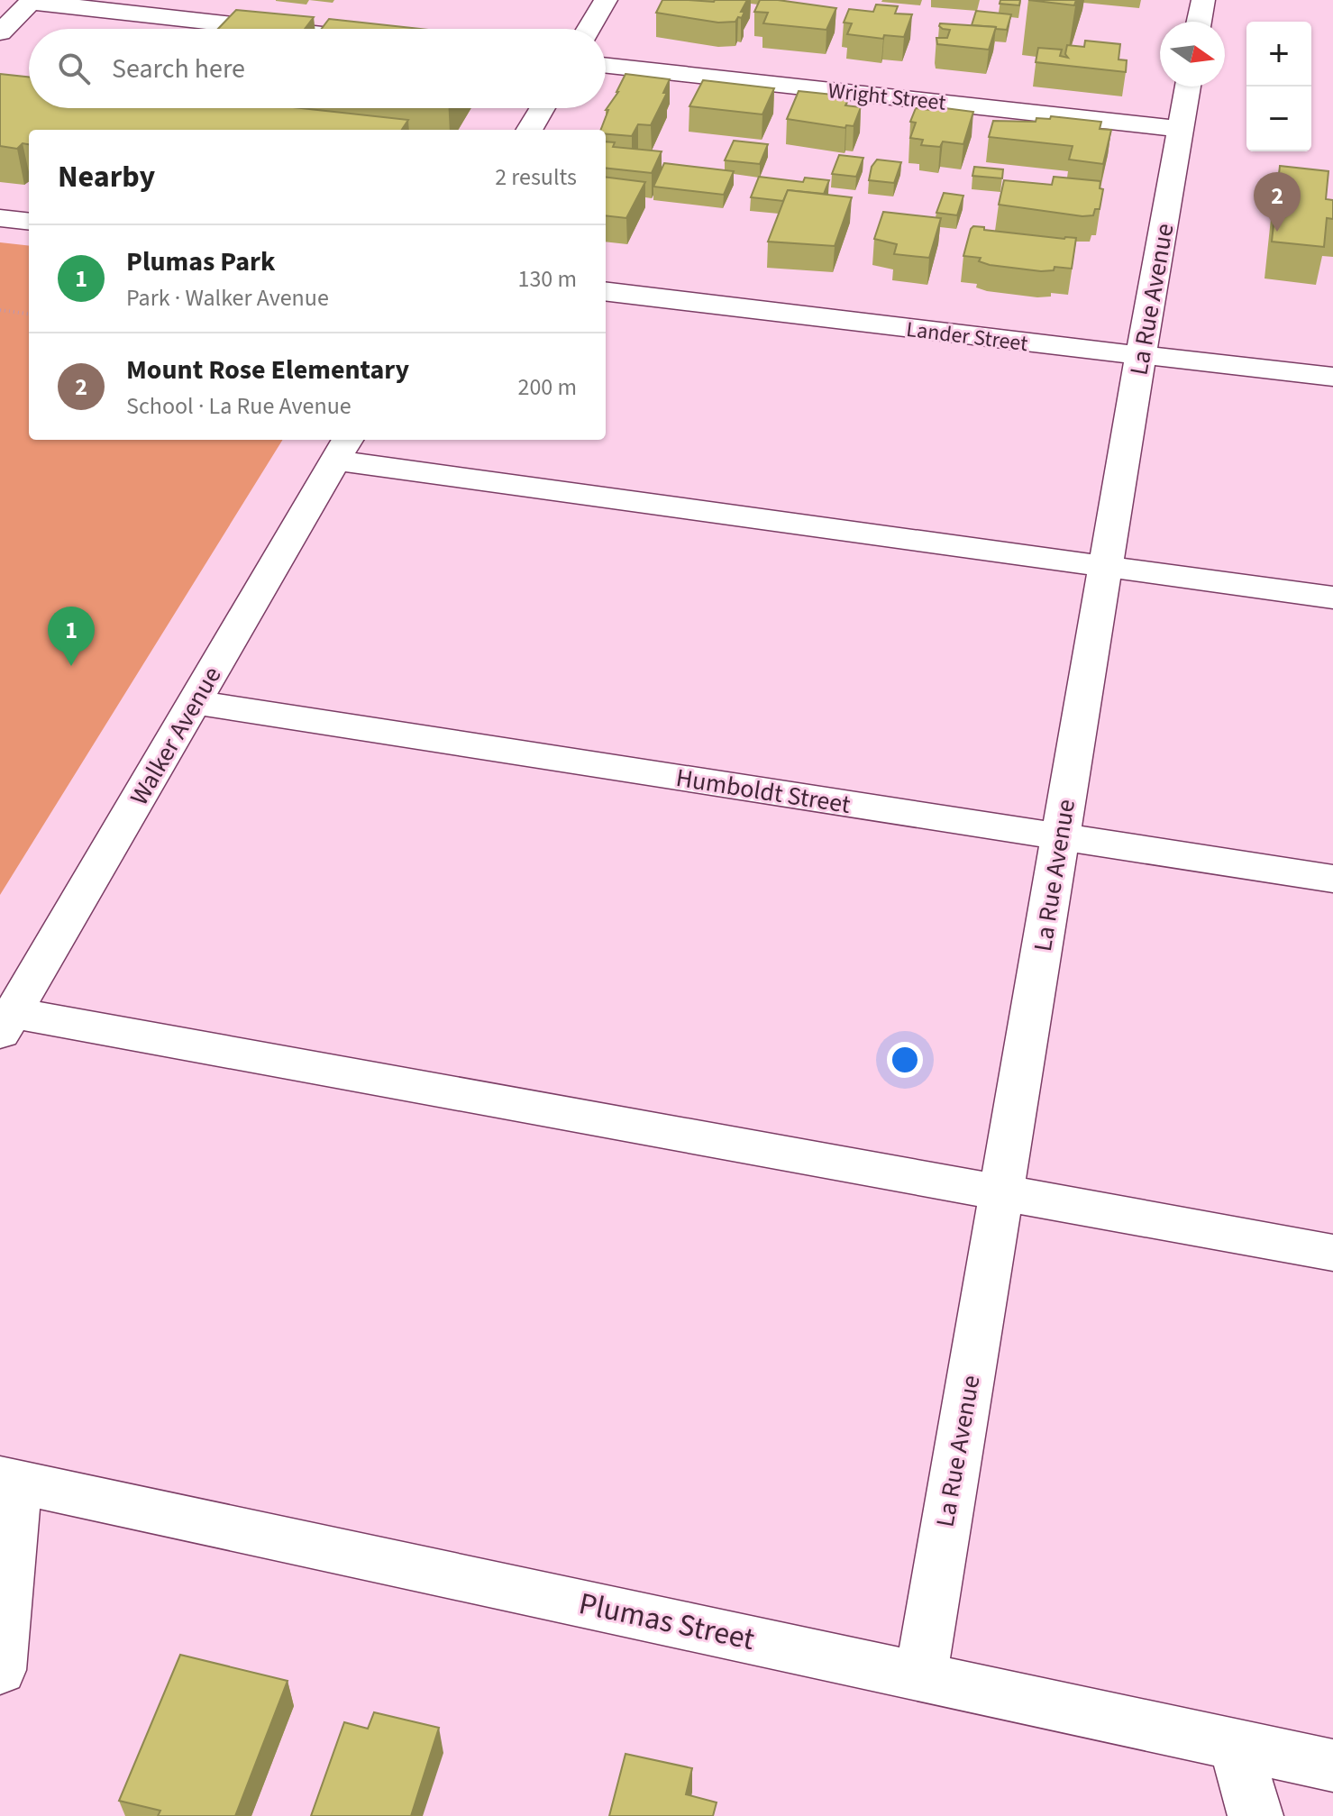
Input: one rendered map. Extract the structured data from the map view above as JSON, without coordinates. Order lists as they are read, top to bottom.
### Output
{
  "streets": {
    "street": [
      "Wright Street",
      "La Rue Avenue",
      "Lander Street",
      "Walker Avenue",
      "Humboldt Street",
      "Plumas Street"
    ]
  },
  "crossings": [
    ["Wright Street", "La Rue Avenue"],
    ["La Rue Avenue", "Lander Street"],
    ["La Rue Avenue", "Humboldt Street"],
    ["La Rue Avenue", "Plumas Street"],
    ["Walker Avenue", "Humboldt Street"]
  ],
  "north": "right",
  "page": {
    "map_buttons": ["+", "−"],
    "search": "Search here",
    "heading": ["Nearby", "2 results"],
    "pins": ["2", "1"],
    "list": [
      {
        "mark": "1",
        "name": "Plumas Park",
        "note": "Park · Walker Avenue",
        "value": "130 m"
      },
      {
        "mark": "2",
        "name": "Mount Rose Elementary",
        "note": "School · La Rue Avenue",
        "value": "200 m"
      }
    ]
  }
}
